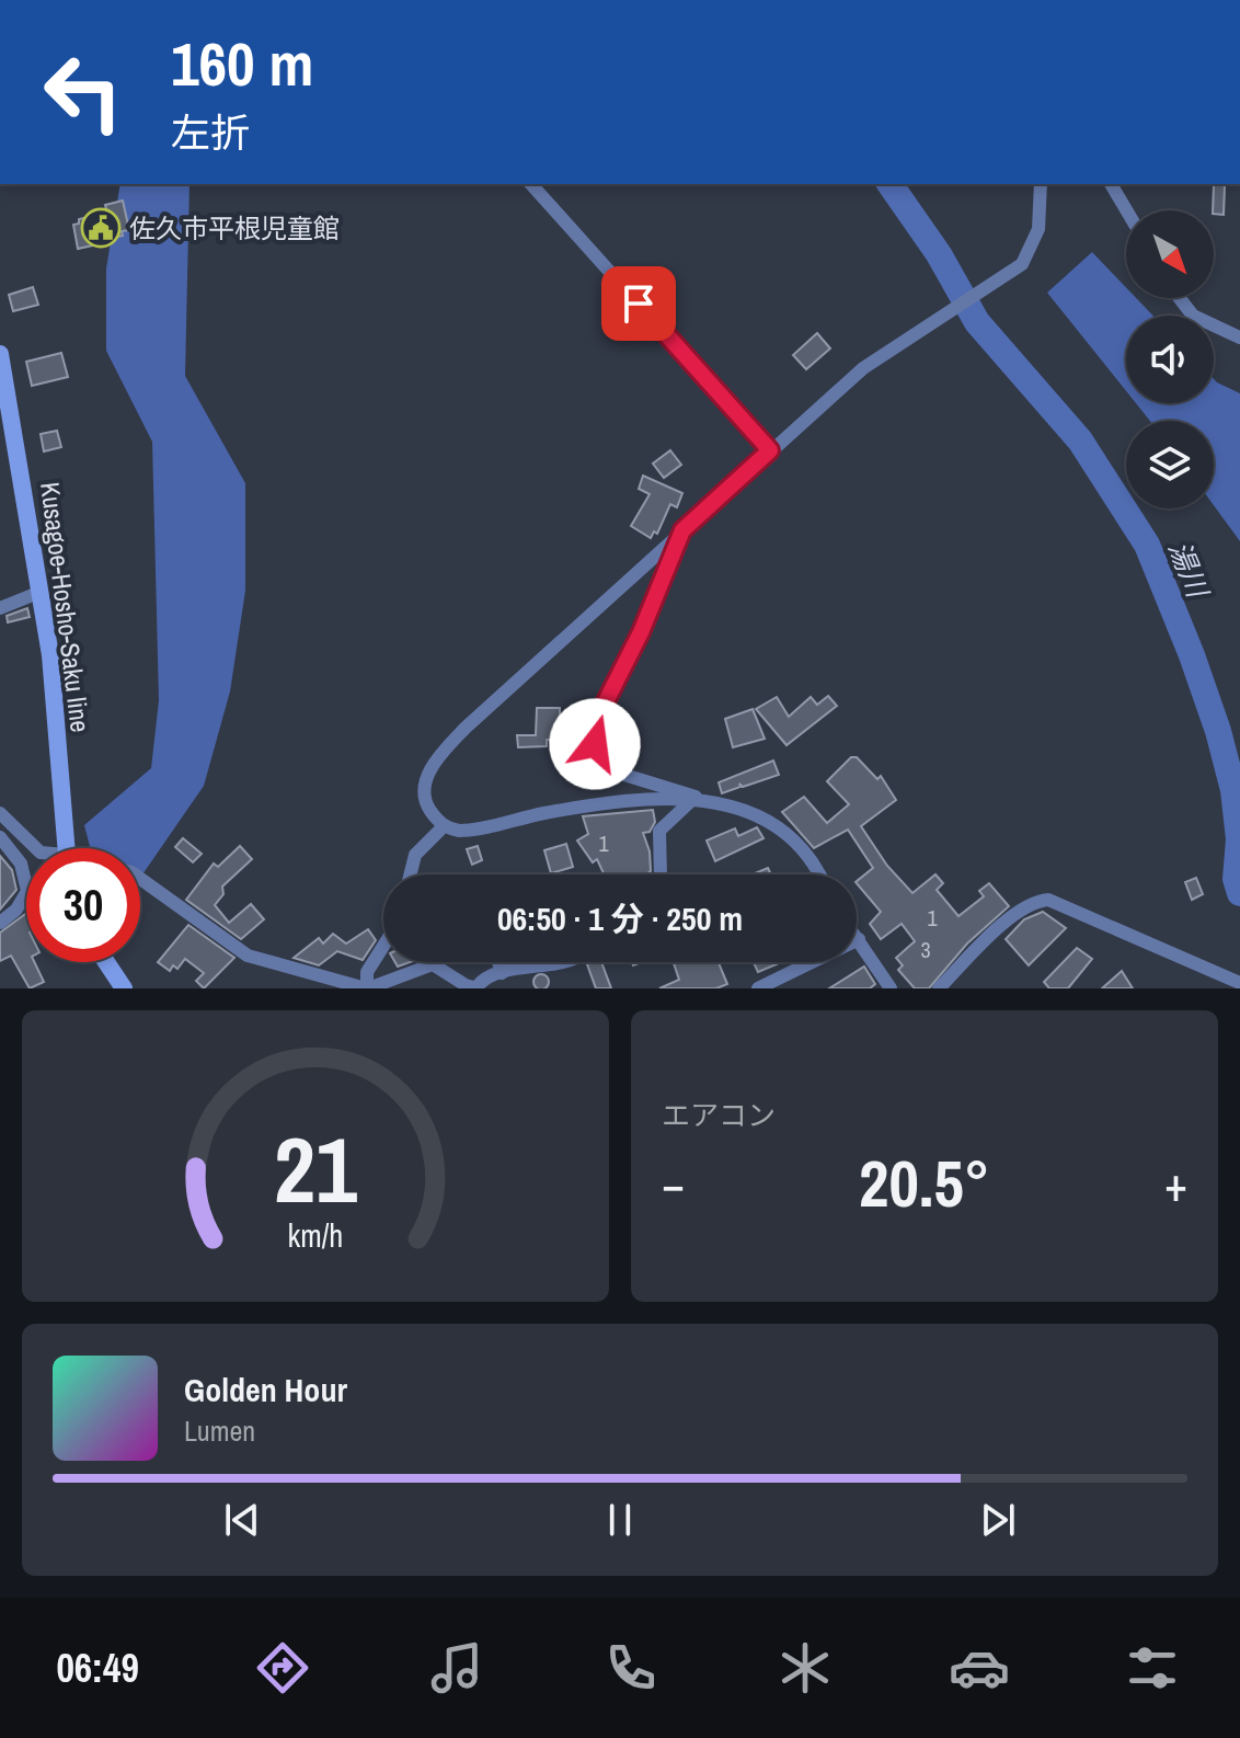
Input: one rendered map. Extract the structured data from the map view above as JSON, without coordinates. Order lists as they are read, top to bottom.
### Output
{
  "streets": {
    "main road": ["Kusagoe-Hosho-Saku line"]
  },
  "water": ["湯川"],
  "places": {
    "public building": ["佐久市平根児童館"]
  },
  "house_numbers": ["1", "1", "3"],
  "north": "bottom right",
  "page": {
    "turn": ["160 m", "左折"],
    "limit": "30",
    "trip": "06:50 · 1 分 · 250 m",
    "tile": "エアコン",
    "heat": ["−", "20.5°", "+"],
    "song": ["Golden Hour", "Lumen"],
    "tabs": "06:49",
    "gauge": ["21", "km/h"]
  }
}
